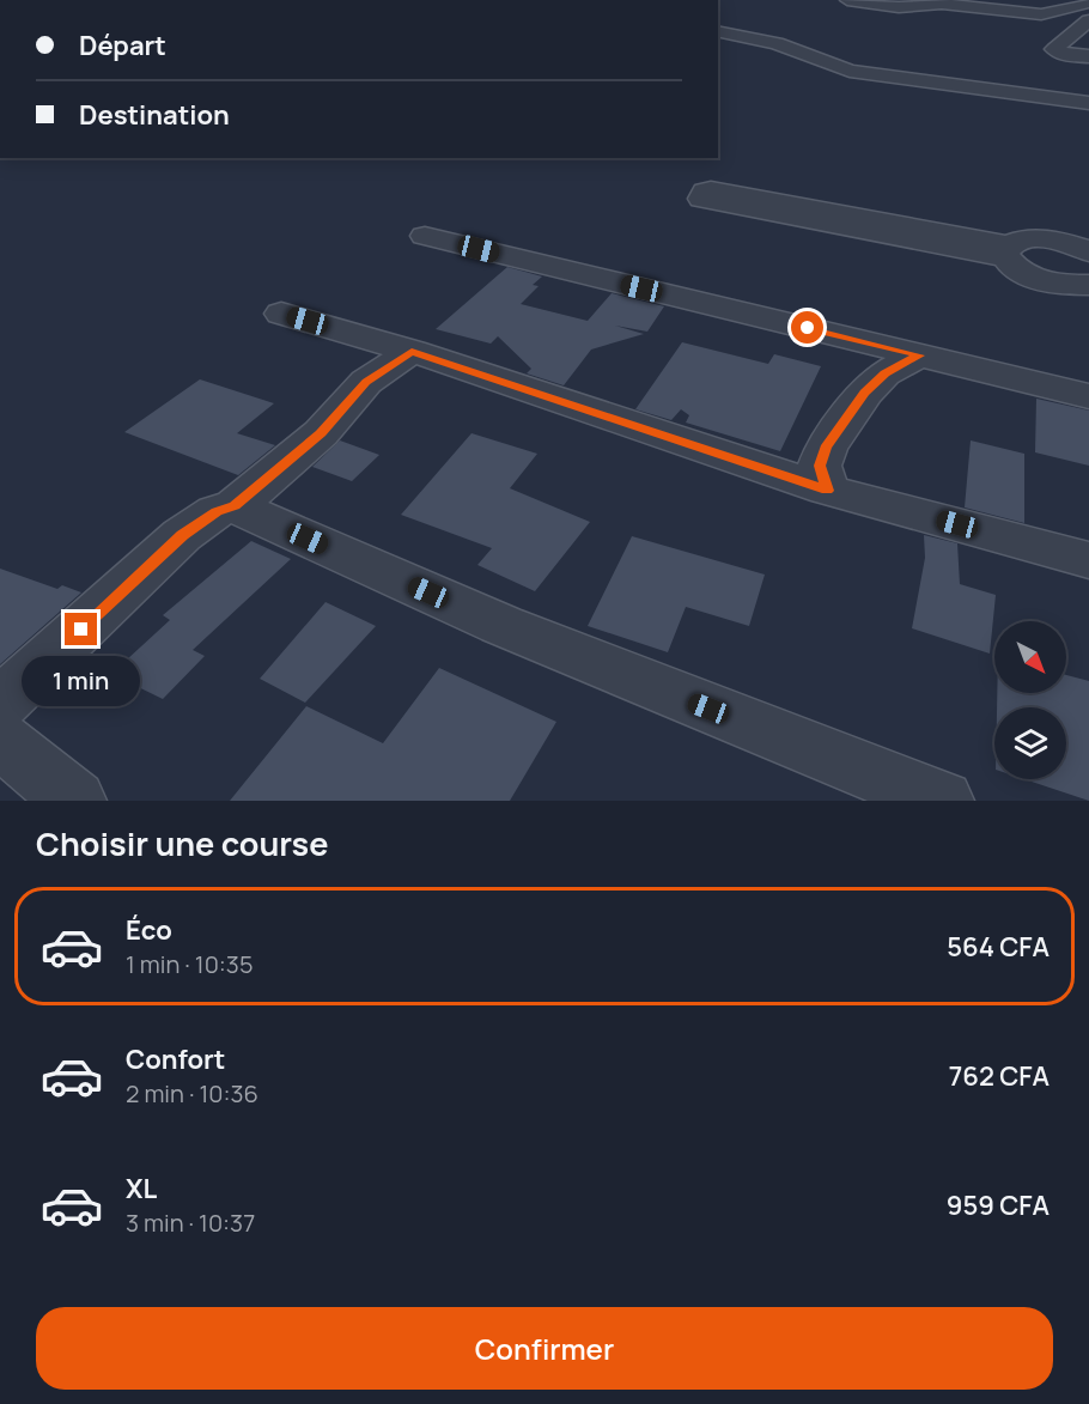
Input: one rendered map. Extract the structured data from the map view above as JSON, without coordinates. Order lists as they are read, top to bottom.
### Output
{
  "north": "bottom right",
  "page": {
    "banner": ["Départ", "Destination"],
    "bubble": "1 min",
    "heading": "Choisir une course",
    "list": [
      {
        "name": "Éco",
        "note": "1 min · 10:35",
        "value": "564 CFA"
      },
      {
        "name": "Confort",
        "note": "2 min · 10:36",
        "value": "762 CFA"
      },
      {
        "name": "XL",
        "note": "3 min · 10:37",
        "value": "959 CFA"
      }
    ],
    "buttons": "Confirmer"
  }
}
